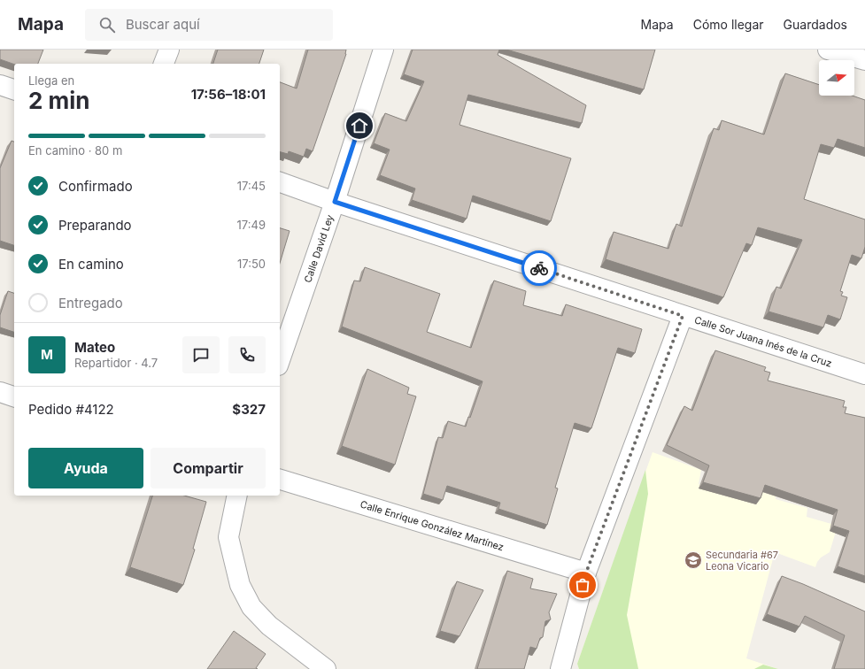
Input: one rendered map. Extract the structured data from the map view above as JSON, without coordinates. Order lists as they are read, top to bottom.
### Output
{
  "streets": {
    "street": ["Calle David Ley", "Calle Sor Juana Inés de la Cruz", "Calle Enrique González Martínez"]
  },
  "crossings": [
    ["Calle David Ley", "Calle Sor Juana Inés de la Cruz"]
  ],
  "places": {
    "school or university": ["Secundaria #67 Leona Vicario"]
  },
  "north": "right",
  "page": {
    "header": "Mapa",
    "search": "Buscar aquí",
    "nav": ["Mapa", "Cómo llegar", "Guardados"],
    "heading": ["2 min", "Llega en", "17:56–18:01"],
    "panel": [
      "Mateo",
      "Repartidor · 4.7",
      "Pedido #4122",
      "$327"
    ],
    "bar": "En camino · 80 m",
    "list": [
      ["Confirmado", "17:45"],
      ["Preparando", "17:49"],
      ["En camino", "17:50"],
      "Entregado"
    ],
    "round": "M",
    "buttons": ["Ayuda", "Compartir"]
  }
}
